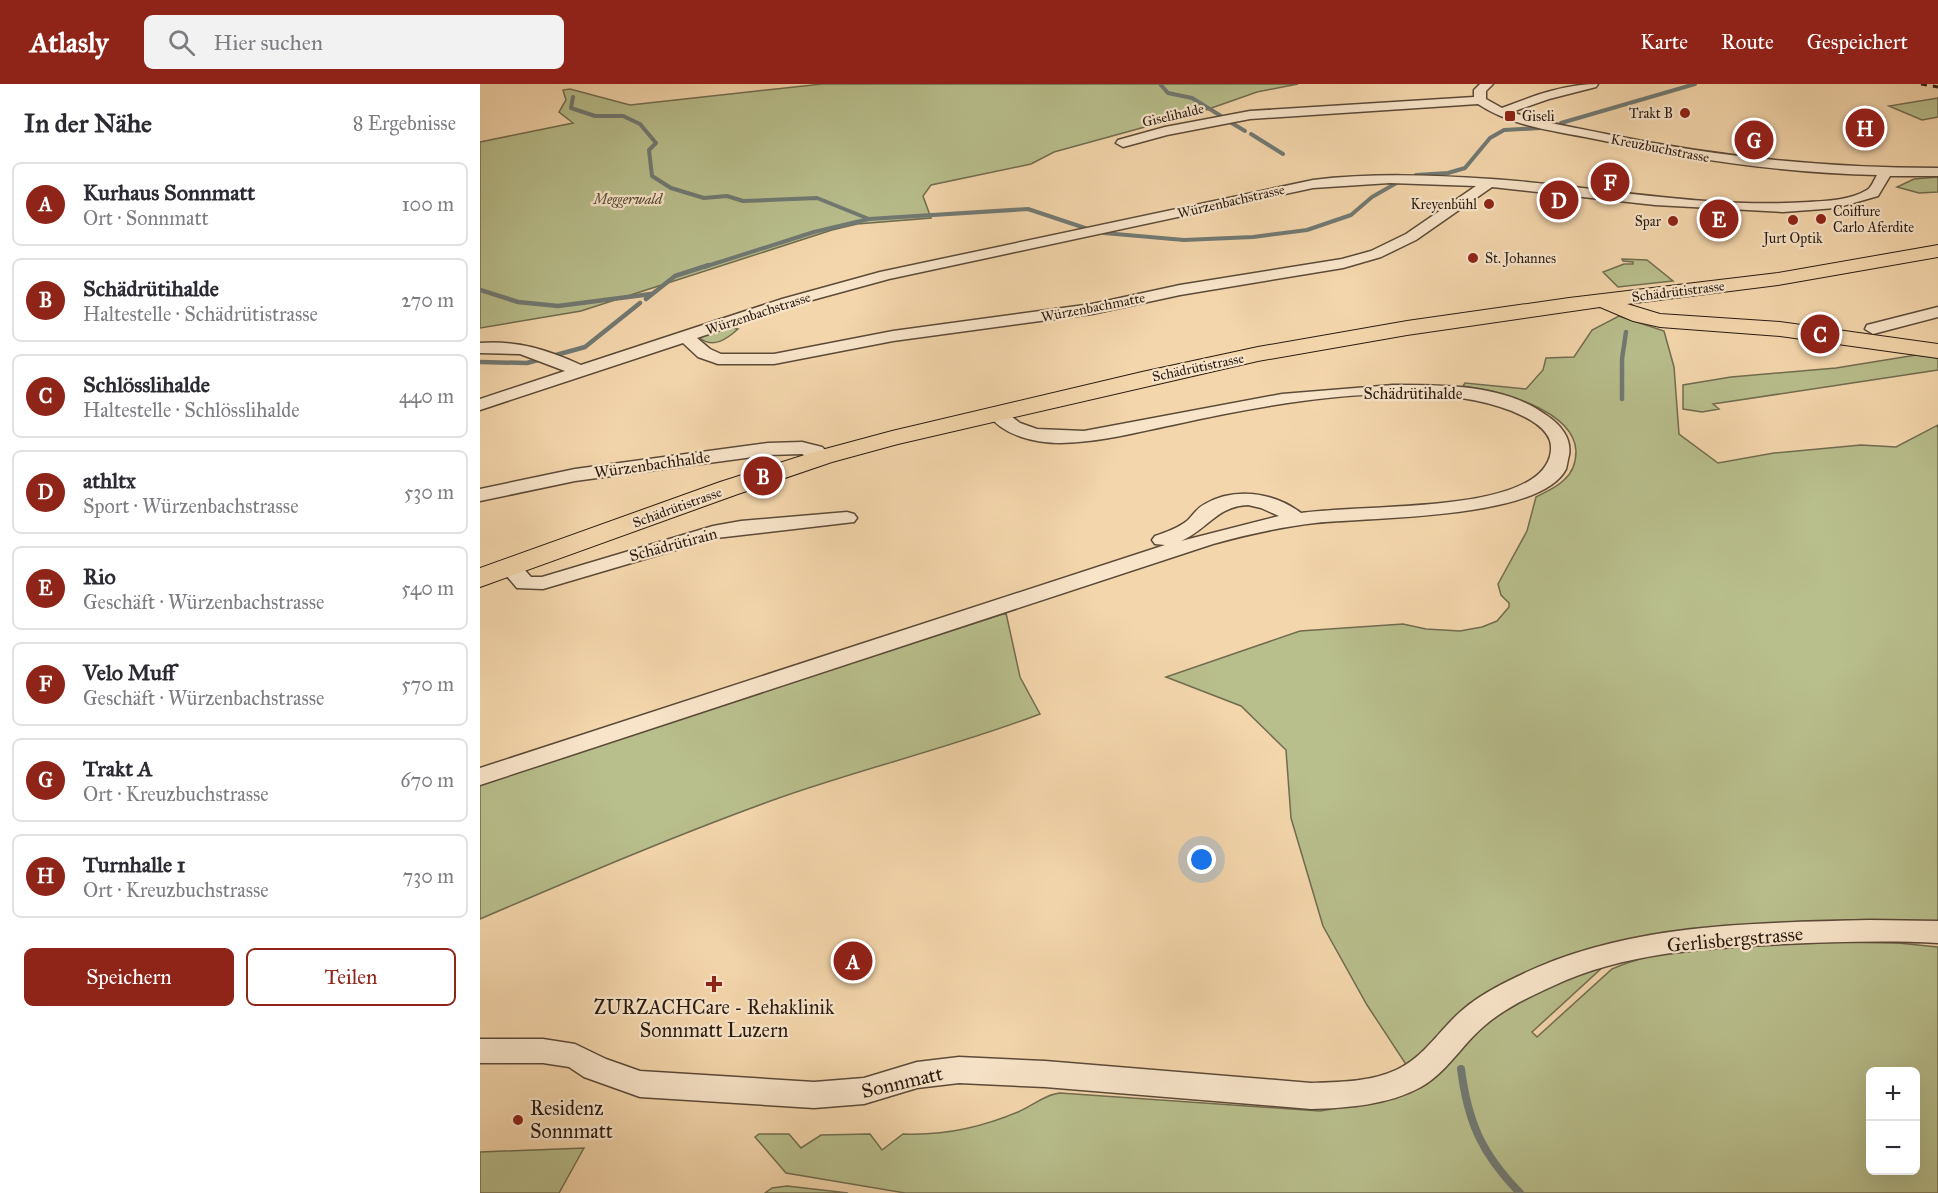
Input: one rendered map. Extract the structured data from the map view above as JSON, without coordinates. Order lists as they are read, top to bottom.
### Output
{
  "streets": {
    "main road": ["Schädrütistrasse"],
    "street": [
      "Giselihalde",
      "Kreuzbuchstrasse",
      "Würzenbachstrasse",
      "Würzenbachmatte",
      "Schädrütihalde",
      "Würzenbachhalde",
      "Schädrütirain",
      "Gerlisbergstrasse",
      "Sonnmatt"
    ]
  },
  "crossings": [
    ["Giselihalde", "Kreuzbuchstrasse"],
    ["Kreuzbuchstrasse", "Würzenbachstrasse"],
    ["Würzenbachstrasse", "Würzenbachmatte"],
    ["Schädrütistrasse", "Schädrütihalde"],
    ["Schädrütistrasse", "Würzenbachhalde"],
    ["Schädrütistrasse", "Schädrütirain"],
    ["Gerlisbergstrasse", "Sonnmatt"]
  ],
  "parks": ["Meggerwald"],
  "places": {
    "other": [
      "Trakt B",
      "Kreyenbühl",
      "Coiffure Carlo Aferdite",
      "Jurt Optik",
      "Spar",
      "St. Johannes",
      "Residenz Sonnmatt"
    ],
    "transit": ["Giseli"],
    "health": ["ZURZACHCare - Rehaklinik Sonnmatt Luzern"]
  },
  "page": {
    "header": "Atlasly",
    "search": "Hier suchen",
    "nav": ["Karte", "Route", "Gespeichert"],
    "heading": ["In der Nähe", "8 Ergebnisse"],
    "pins": [
      "H",
      "G",
      "F",
      "D",
      "E",
      "C",
      "B",
      "A"
    ],
    "list": [
      {
        "mark": "A",
        "name": "Kurhaus Sonnmatt",
        "note": "Ort · Sonnmatt",
        "value": "100 m"
      },
      {
        "mark": "B",
        "name": "Schädrütihalde",
        "note": "Haltestelle · Schädrütistrasse",
        "value": "270 m"
      },
      {
        "mark": "C",
        "name": "Schlösslihalde",
        "note": "Haltestelle · Schlösslihalde",
        "value": "440 m"
      },
      {
        "mark": "D",
        "name": "athltx",
        "note": "Sport · Würzenbachstrasse",
        "value": "530 m"
      },
      {
        "mark": "E",
        "name": "Rio",
        "note": "Geschäft · Würzenbachstrasse",
        "value": "540 m"
      },
      {
        "mark": "F",
        "name": "Velo Muff",
        "note": "Geschäft · Würzenbachstrasse",
        "value": "570 m"
      },
      {
        "mark": "G",
        "name": "Trakt A",
        "note": "Ort · Kreuzbuchstrasse",
        "value": "670 m"
      },
      {
        "mark": "H",
        "name": "Turnhalle 1",
        "note": "Ort · Kreuzbuchstrasse",
        "value": "730 m"
      }
    ],
    "buttons": ["Speichern", "Teilen"],
    "map_buttons": ["+", "−"]
  }
}
